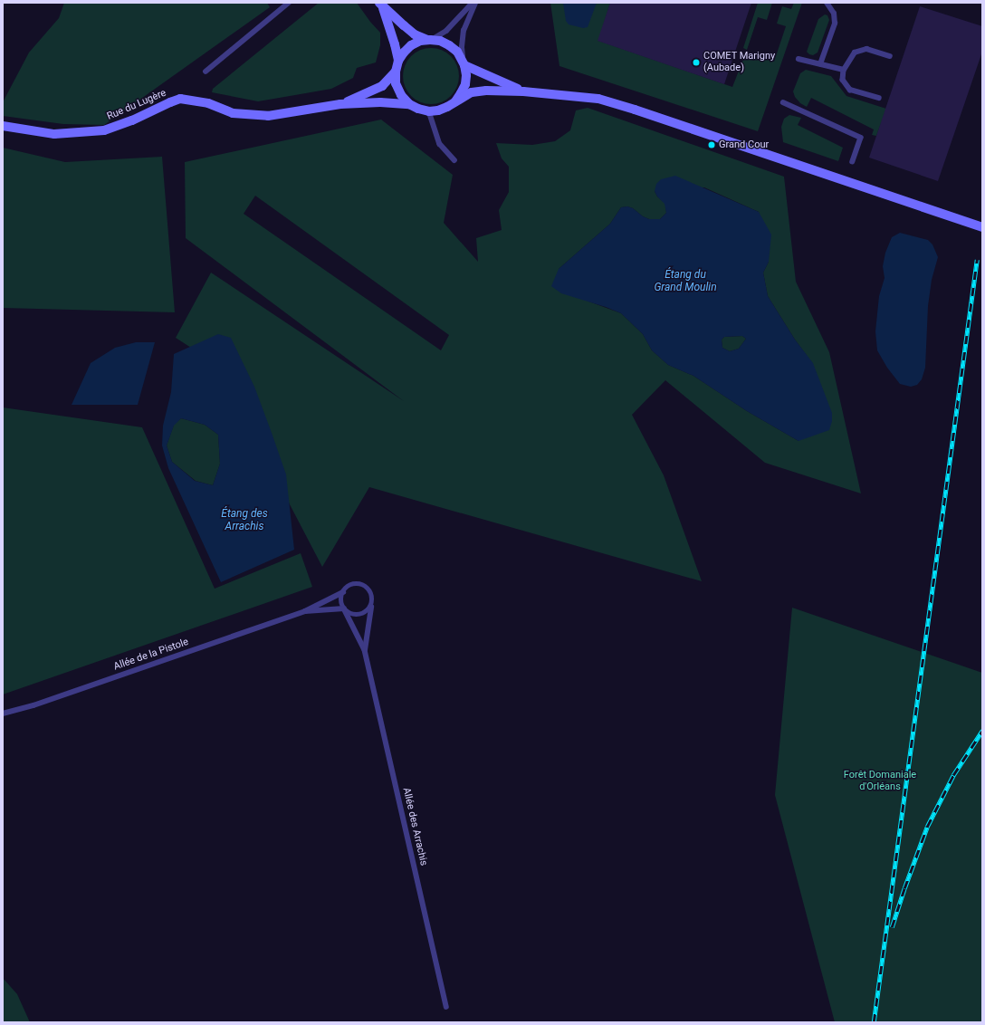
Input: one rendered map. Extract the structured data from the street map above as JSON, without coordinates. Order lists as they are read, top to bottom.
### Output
{
  "streets": {
    "street": ["Rue du Lugère"],
    "lane": ["Allée de la Pistole", "Allée des Arrachis"]
  },
  "water": ["Étang du Grand Moulin", "Étang des Arrachis"],
  "parks": ["Forêt Domaniale d'Orléans"],
  "places": ["COMET Marigny (Aubade)", "Grand Cour"]
}
